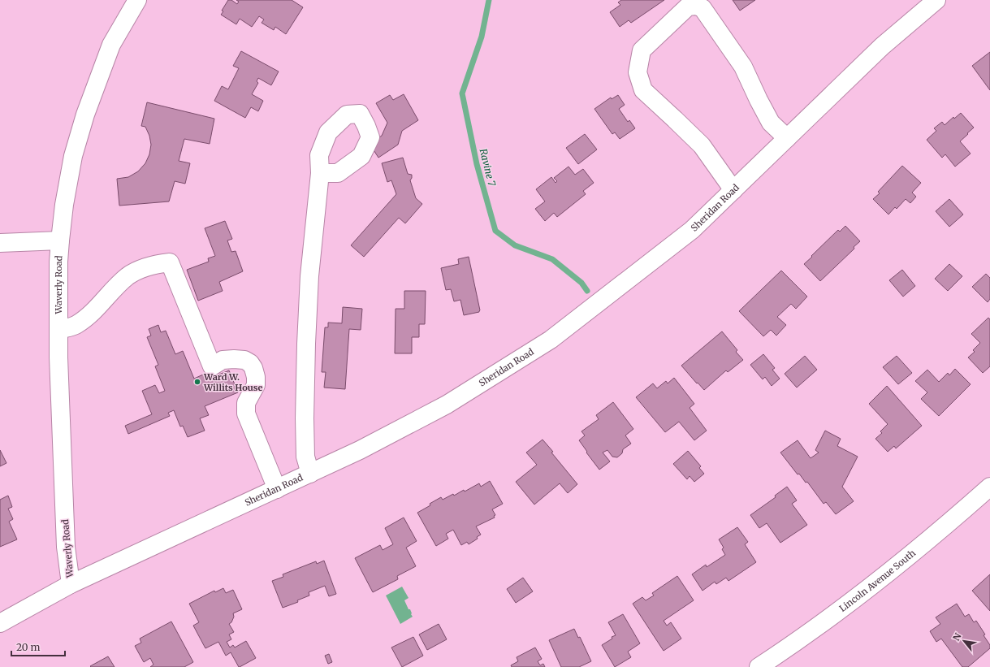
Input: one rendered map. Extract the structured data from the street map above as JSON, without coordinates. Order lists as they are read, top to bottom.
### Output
{
  "streets": {
    "street": ["Sheridan Road", "Waverly Road", "Lincoln Avenue South"]
  },
  "crossings": [
    ["Sheridan Road", "Waverly Road"]
  ],
  "water": ["Ravine 7"],
  "places": ["Ward W. Willits House"],
  "scale_bar": "20 m",
  "north": "top left"
}
